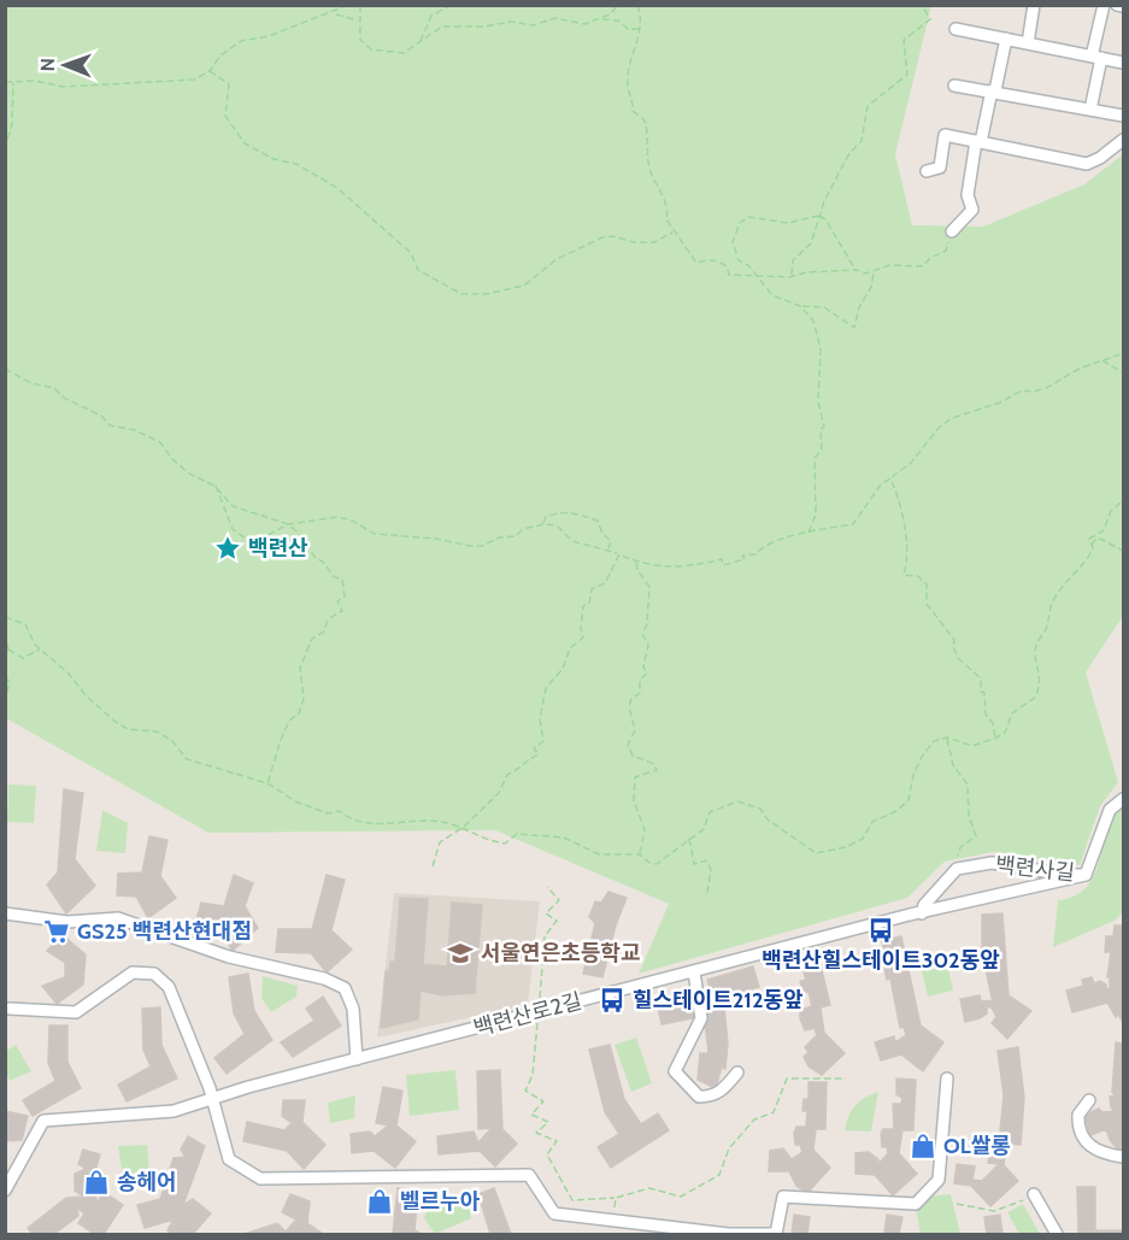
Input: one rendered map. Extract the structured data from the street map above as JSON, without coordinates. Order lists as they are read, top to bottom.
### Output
{
  "streets": {
    "street": ["백련사길", "백련산로2길"]
  },
  "crossings": [
    ["백련사길", "백련산로2길"]
  ],
  "places": {
    "place": ["백련산"],
    "bus stop": ["백련산힐스테이트302동앞", "힐스테이트212동앞"],
    "supermarket": ["GS25 백련산현대점"],
    "school or university": ["서울연은초등학교"],
    "shop": ["OL쌀롱", "송헤어", "벨르누아"]
  },
  "north": "left"
}
